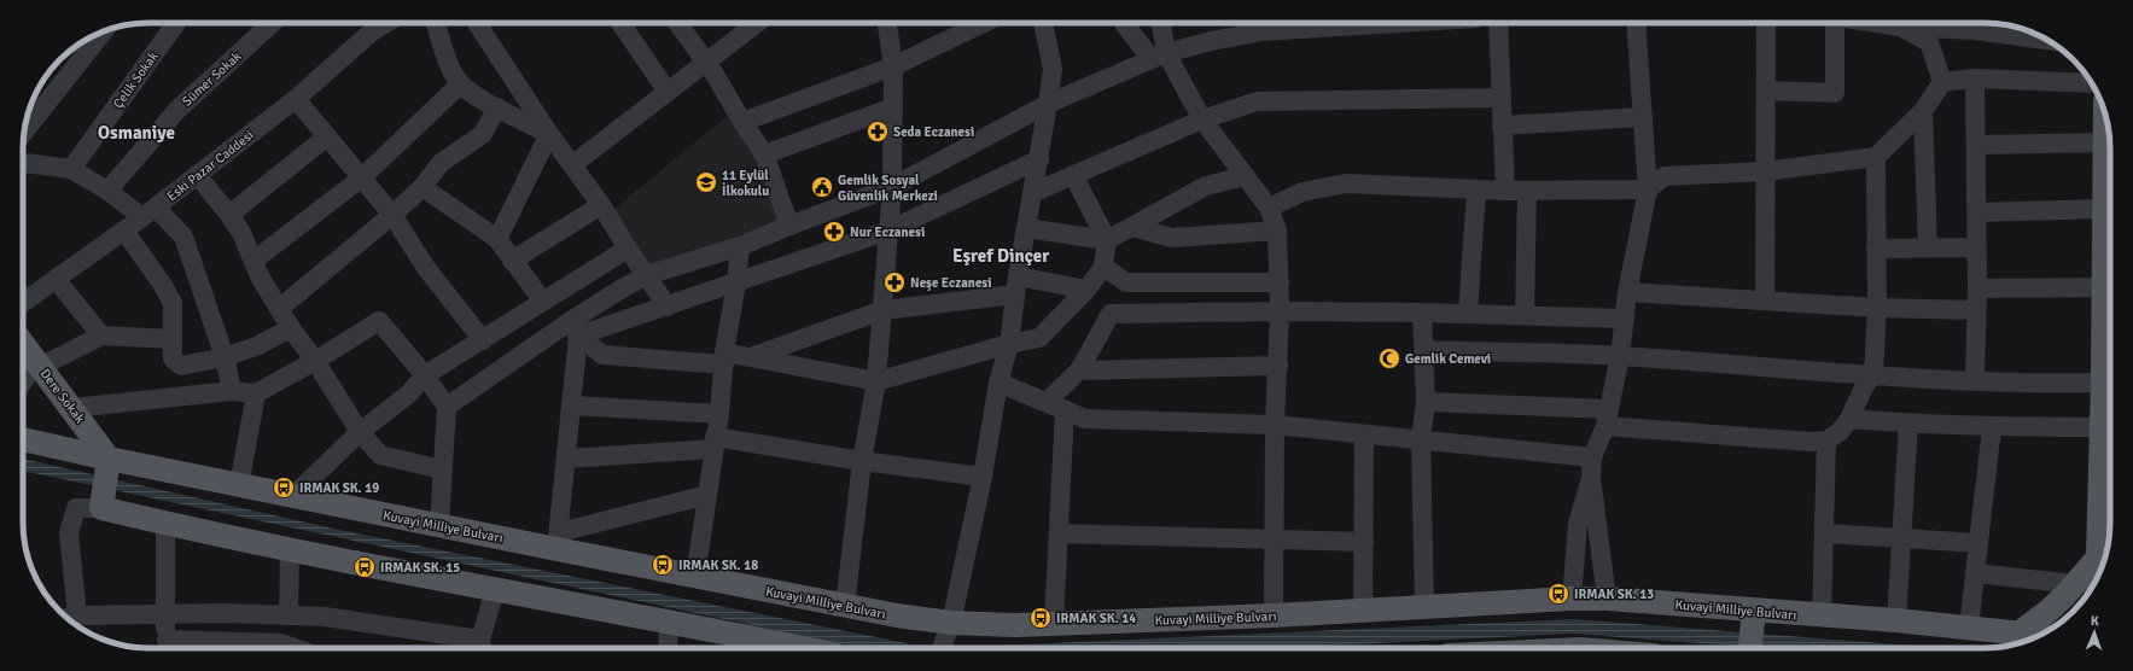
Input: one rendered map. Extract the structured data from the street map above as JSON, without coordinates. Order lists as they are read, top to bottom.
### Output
{
  "streets": {
    "main road": ["Dere Sokak", "Kuvayi Milliye Bulvarı"],
    "street": ["Sümer Sokak", "Çelik Sokak", "Eski Pazar Caddesi"]
  },
  "crossings": [
    ["Dere Sokak", "Kuvayi Milliye Bulvarı"]
  ],
  "districts": ["Osmaniye", "Eşref Dinçer"],
  "places": {
    "pharmacy": ["Seda Eczanesi", "Nur Eczanesi", "Neşe Eczanesi"],
    "school or university": ["11 Eylül İlkokulu"],
    "public building": ["Gemlik Sosyal Güvenlik Merkezi"],
    "mosque": ["Gemlik Cemevi"],
    "bus stop": [
      "IRMAK SK. 19",
      "IRMAK SK. 18",
      "IRMAK SK. 15",
      "IRMAK SK. 13",
      "IRMAK SK. 14"
    ]
  },
  "north": "top"
}
